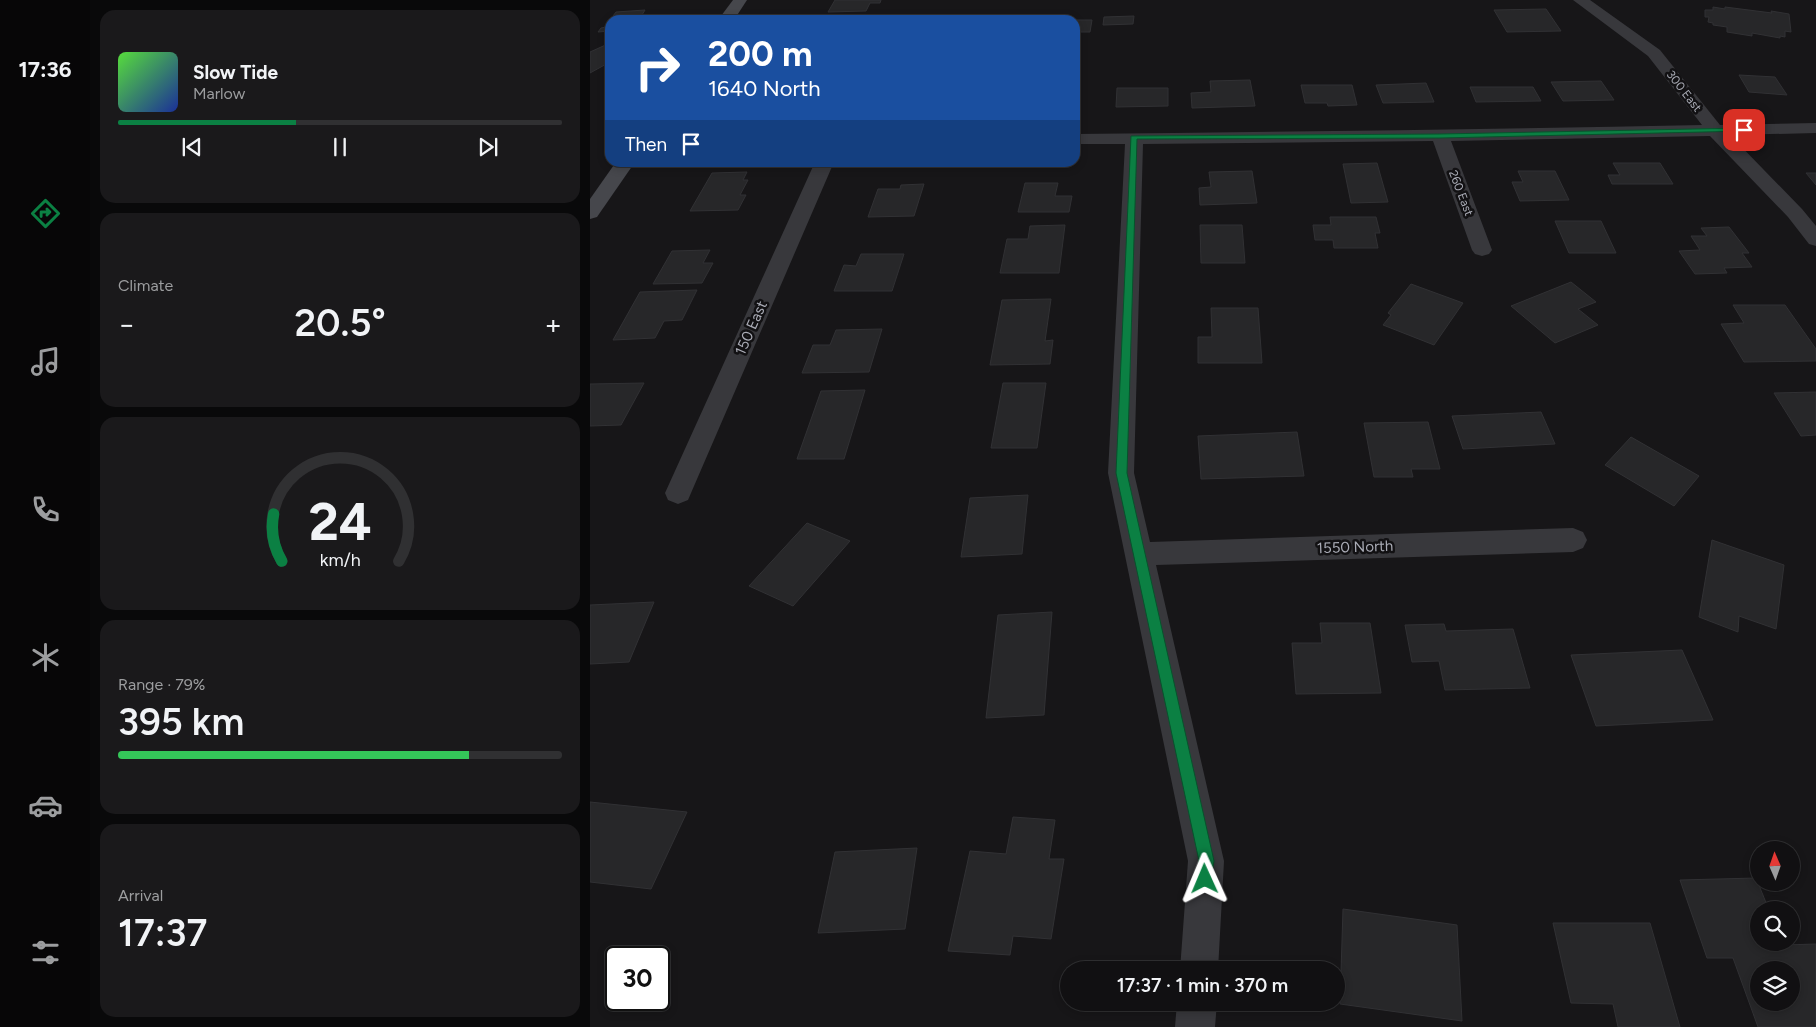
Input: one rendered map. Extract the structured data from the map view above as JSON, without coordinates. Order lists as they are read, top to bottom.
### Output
{
  "streets": {
    "street": [
      "300 East",
      "260 East",
      "150 East",
      "1550 North"
    ]
  },
  "north": "top",
  "page": {
    "tabs": "17:36",
    "turn": ["200 m", "1640 North"],
    "song": ["Slow Tide", "Marlow"],
    "then": "Then",
    "tile": [
      "Climate",
      ["Range · 79%", "395 km"],
      ["Arrival", "17:37"]
    ],
    "heat": ["−", "20.5°", "+"],
    "limit": "30",
    "trip": "17:37 · 1 min · 370 m",
    "gauge": ["24", "km/h"]
  }
}
